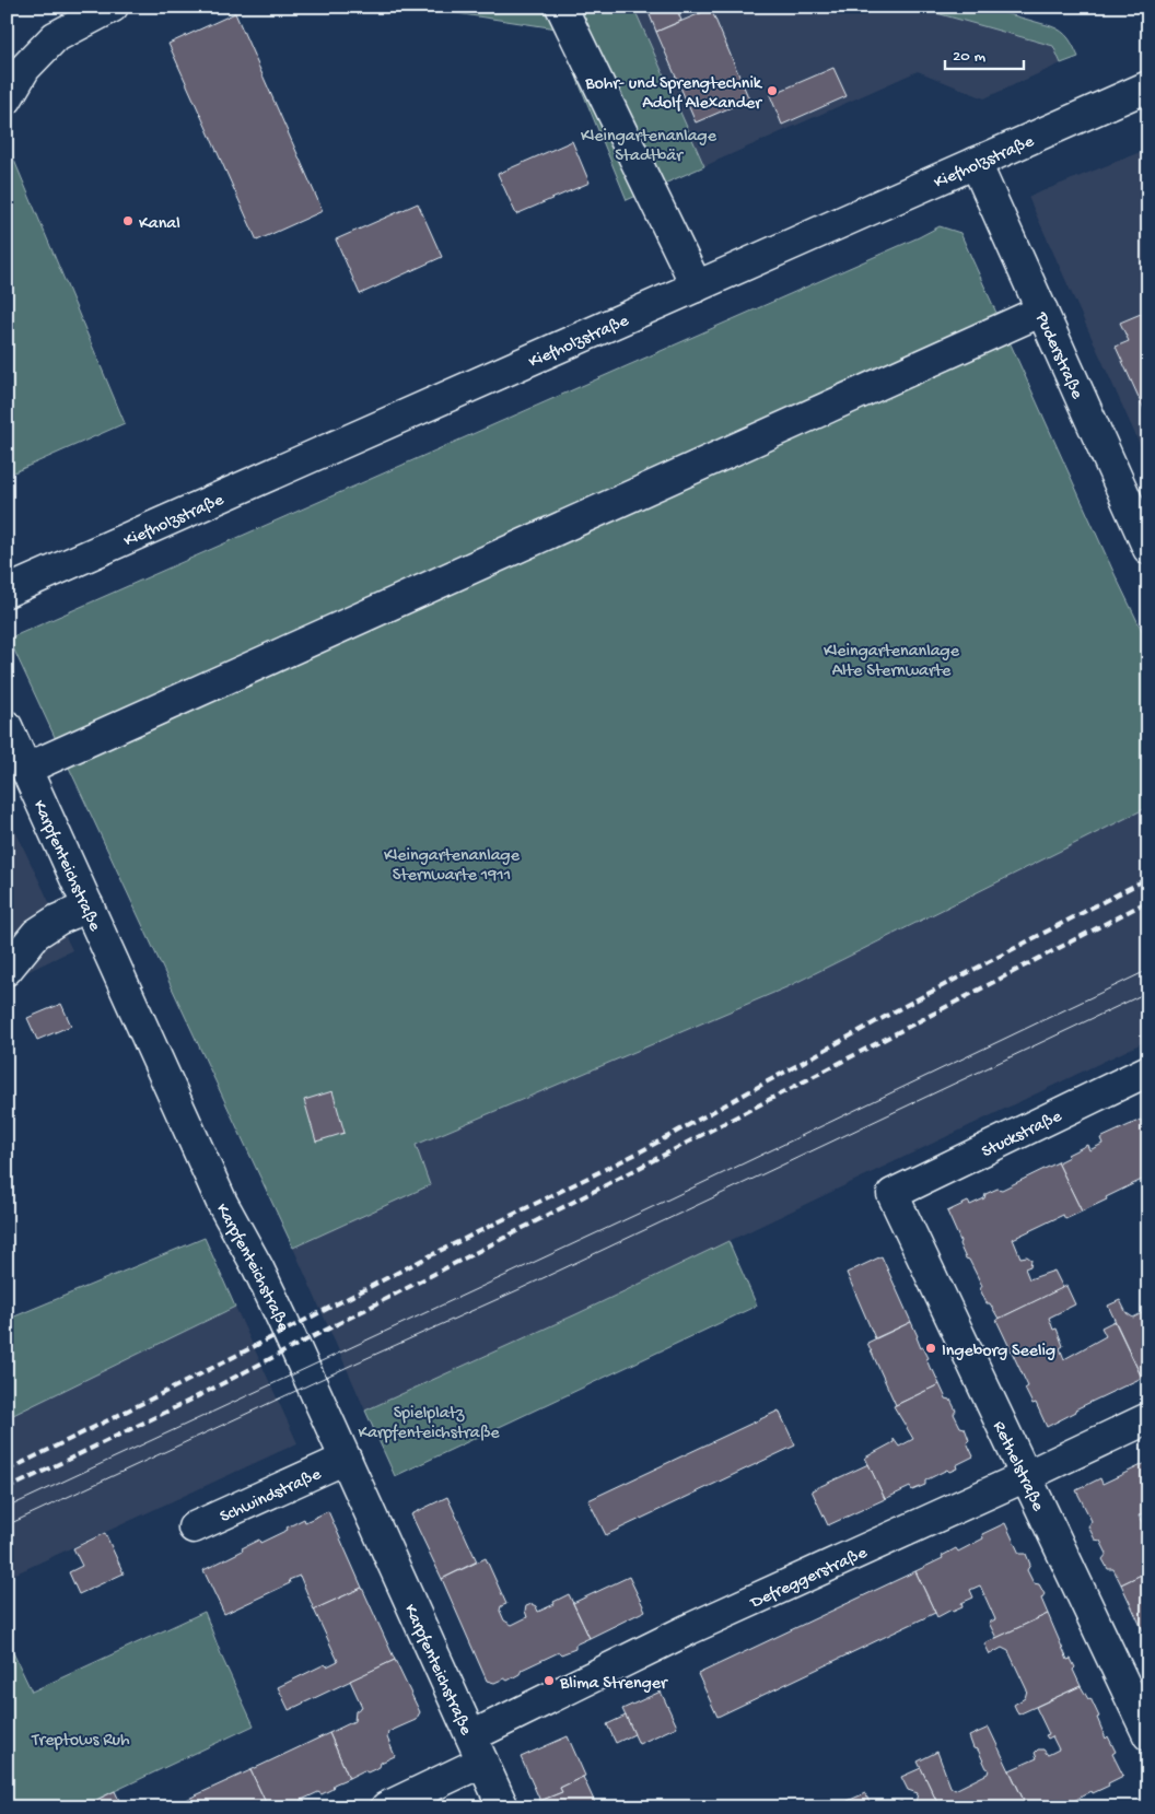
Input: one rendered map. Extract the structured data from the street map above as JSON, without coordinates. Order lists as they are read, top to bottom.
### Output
{
  "streets": {
    "street": [
      "Kiefholzstraße",
      "Puderstraße",
      "Karpfenteichstraße",
      "Stuckstraße",
      "Rethelstraße",
      "Schwindstraße",
      "Defreggerstraße"
    ]
  },
  "crossings": [
    ["Kiefholzstraße", "Puderstraße"],
    ["Karpfenteichstraße", "Schwindstraße"],
    ["Karpfenteichstraße", "Defreggerstraße"],
    ["Stuckstraße", "Rethelstraße"],
    ["Rethelstraße", "Defreggerstraße"]
  ],
  "parks": [
    "Kleingartenanlage Stadtbär",
    "Kleingartenanlage Alte Sternwarte",
    "Kleingartenanlage Sternwarte 1911",
    "Spielplatz Karpfenteichstraße",
    "Treptows Ruh"
  ],
  "places": [
    "Bohr- und Sprengtechnik Adolf Alexander",
    "Kanal",
    "Ingeborg Seelig",
    "Blima Strenger"
  ],
  "scale_bar": "20 m"
}
